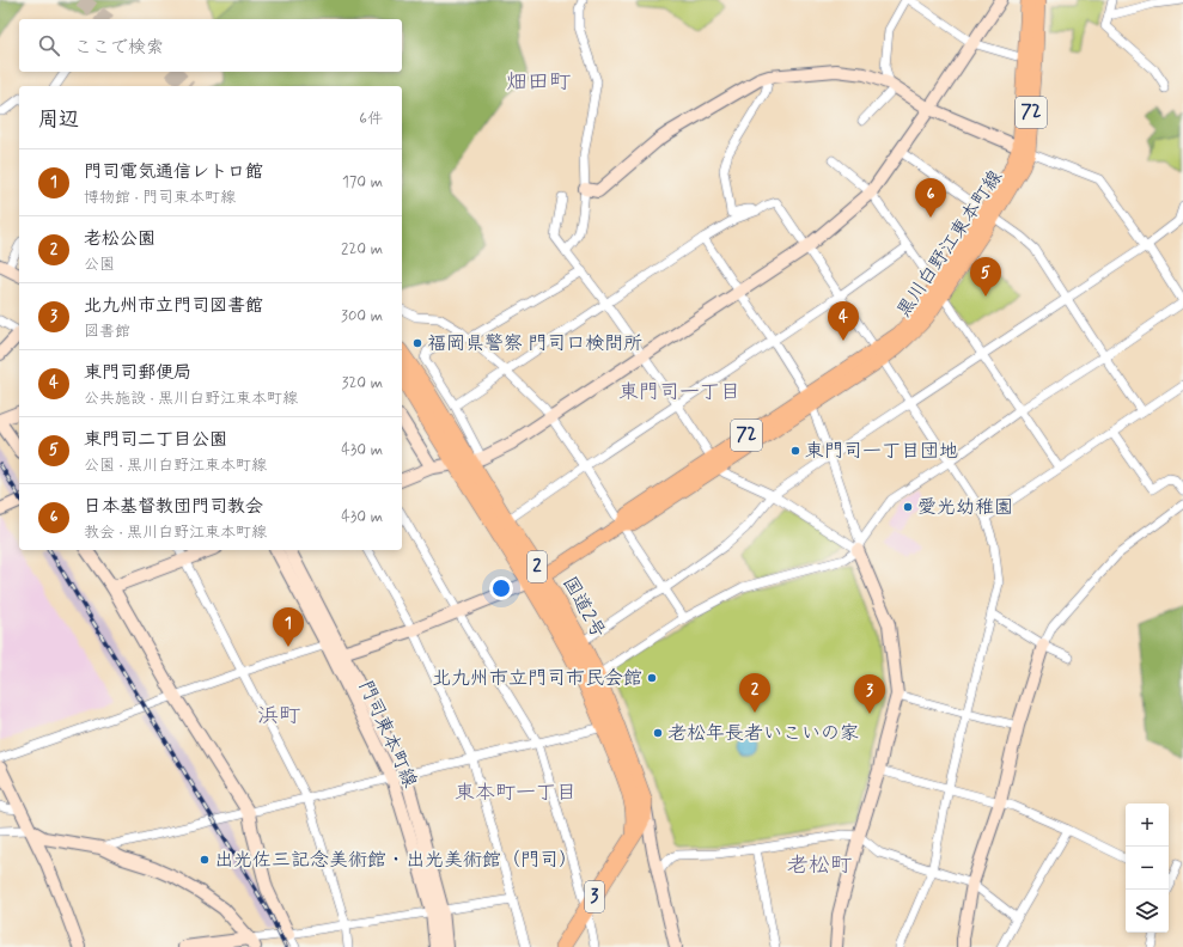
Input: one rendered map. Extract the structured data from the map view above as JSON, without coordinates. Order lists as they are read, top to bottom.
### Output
{
  "streets": {
    "highway": ["2", "国道2号", "3"],
    "main road": ["72", "黒川白野江東本町線"],
    "street": ["門司東本町線"]
  },
  "crossings": [
    ["黒川白野江東本町線", "国道2号"],
    ["国道2号", "3"]
  ],
  "districts": [
    "畑田町",
    "東門司一丁目",
    "浜町",
    "東本町一丁目",
    "老松町"
  ],
  "places": [
    "福岡県警察 門司口検問所",
    "東門司一丁目団地",
    "愛光幼稚園",
    "北九州市立門司市民会館",
    "老松年長者いこいの家",
    "出光佐三記念美術館・出光美術館（門司）"
  ],
  "page": {
    "search": "ここで検索",
    "heading": ["周辺", "6件"],
    "list": [
      {
        "mark": "1",
        "name": "門司電気通信レトロ館",
        "note": "博物館 · 門司東本町線",
        "value": "170 m"
      },
      {
        "mark": "2",
        "name": "老松公園",
        "note": "公園",
        "value": "220 m"
      },
      {
        "mark": "3",
        "name": "北九州市立門司図書館",
        "note": "図書館",
        "value": "300 m"
      },
      {
        "mark": "4",
        "name": "東門司郵便局",
        "note": "公共施設 · 黒川白野江東本町線",
        "value": "320 m"
      },
      {
        "mark": "5",
        "name": "東門司二丁目公園",
        "note": "公園 · 黒川白野江東本町線",
        "value": "430 m"
      },
      {
        "mark": "6",
        "name": "日本基督教団門司教会",
        "note": "教会 · 黒川白野江東本町線",
        "value": "430 m"
      }
    ],
    "pins": [
      "6",
      "5",
      "4",
      "1",
      "2",
      "3"
    ],
    "map_buttons": ["+", "−"]
  }
}
